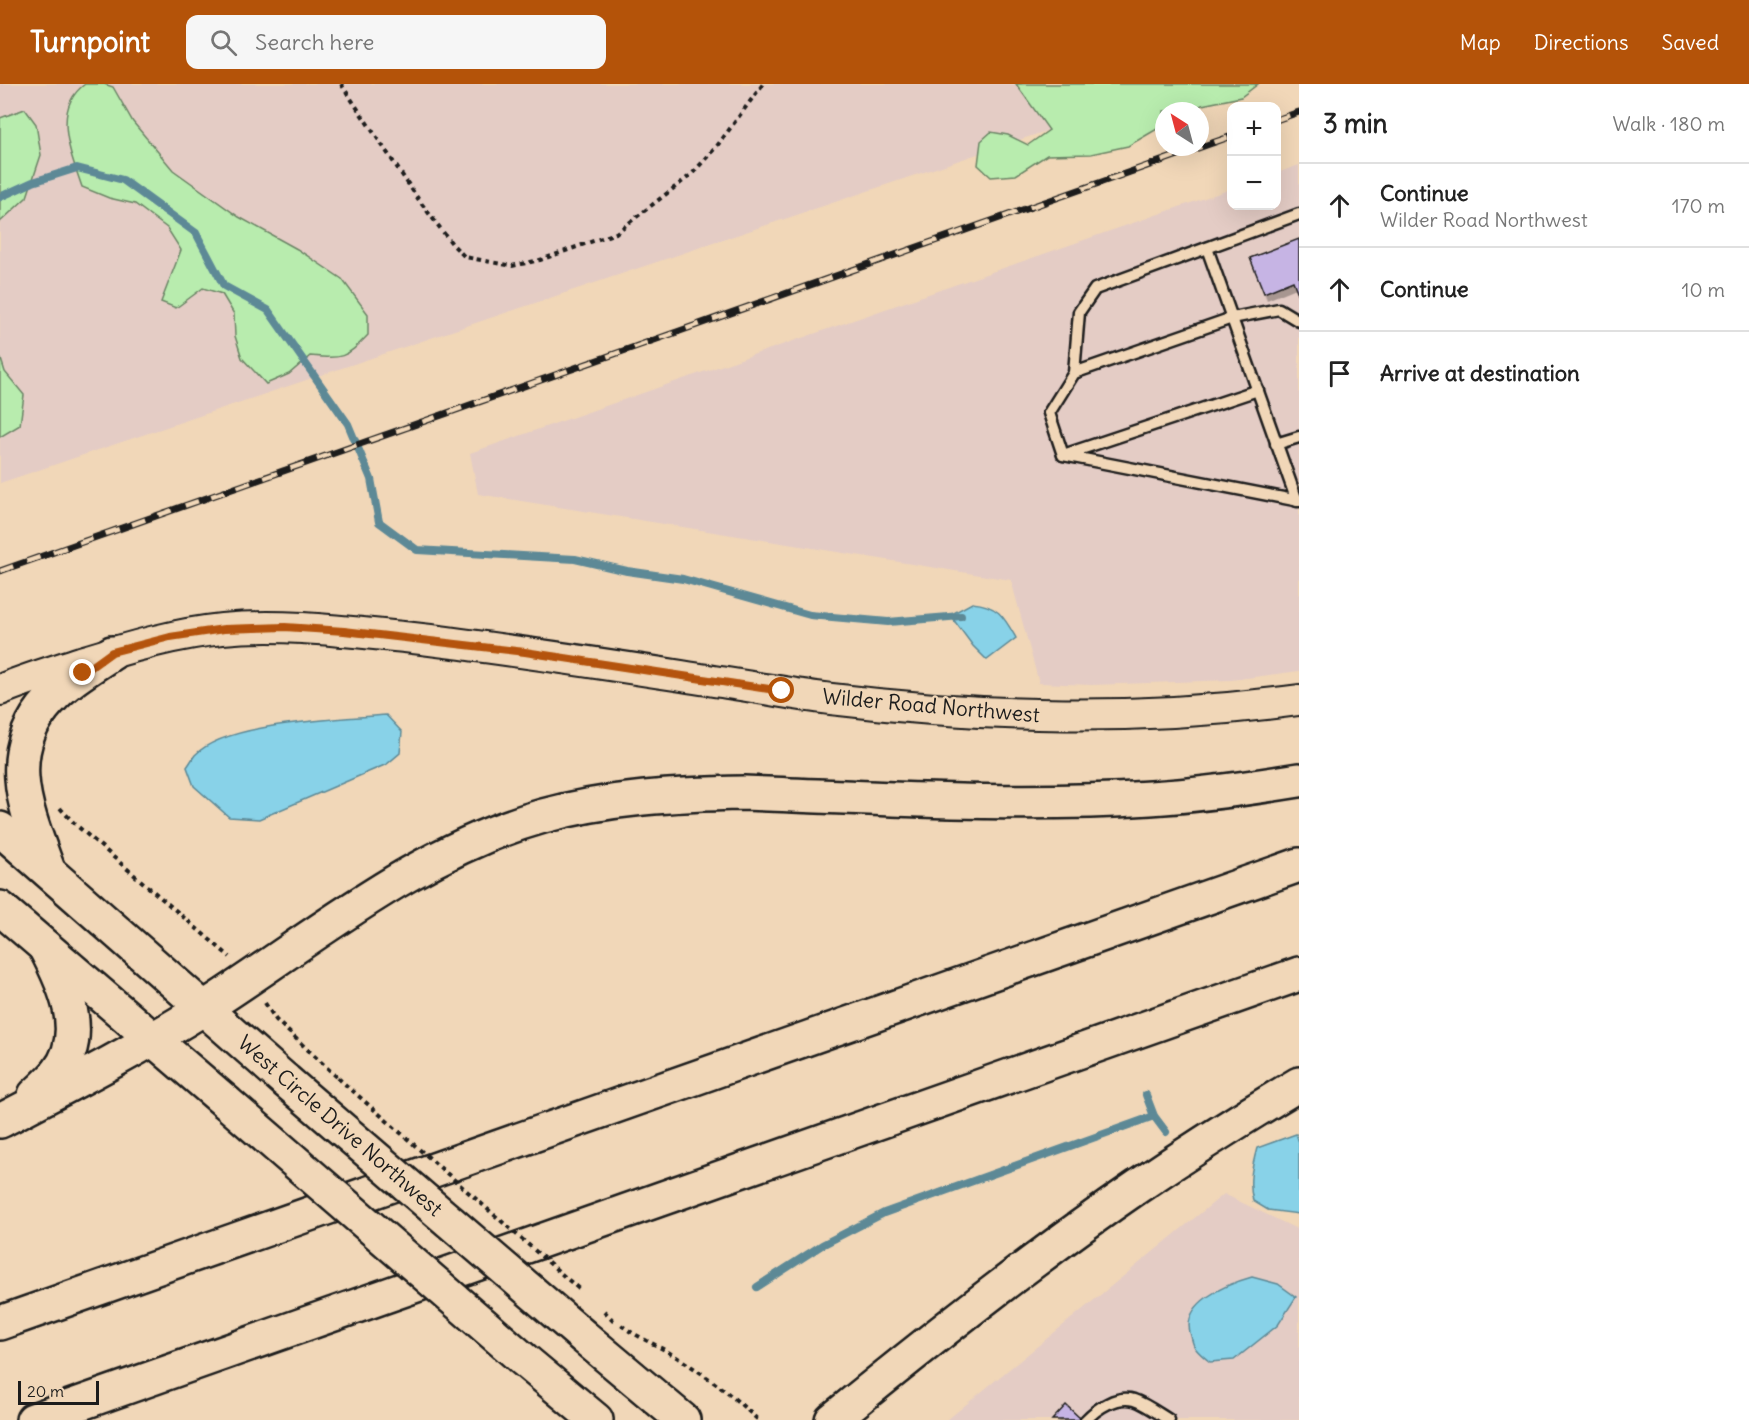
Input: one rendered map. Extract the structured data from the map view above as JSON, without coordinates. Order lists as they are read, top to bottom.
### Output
{
  "streets": {
    "main road": ["West Circle Drive Northwest"],
    "street": ["Wilder Road Northwest"]
  },
  "scale_bar": "20 m",
  "north": "top left",
  "page": {
    "header": "Turnpoint",
    "search": "Search here",
    "nav": ["Map", "Directions", "Saved"],
    "heading": ["3 min", "Walk · 180 m"],
    "map_buttons": ["+", "−"],
    "list": [
      ["Continue", "Wilder Road Northwest", "170 m"],
      ["Continue", "10 m"],
      "Arrive at destination"
    ],
    "scale": "20 m"
  }
}
